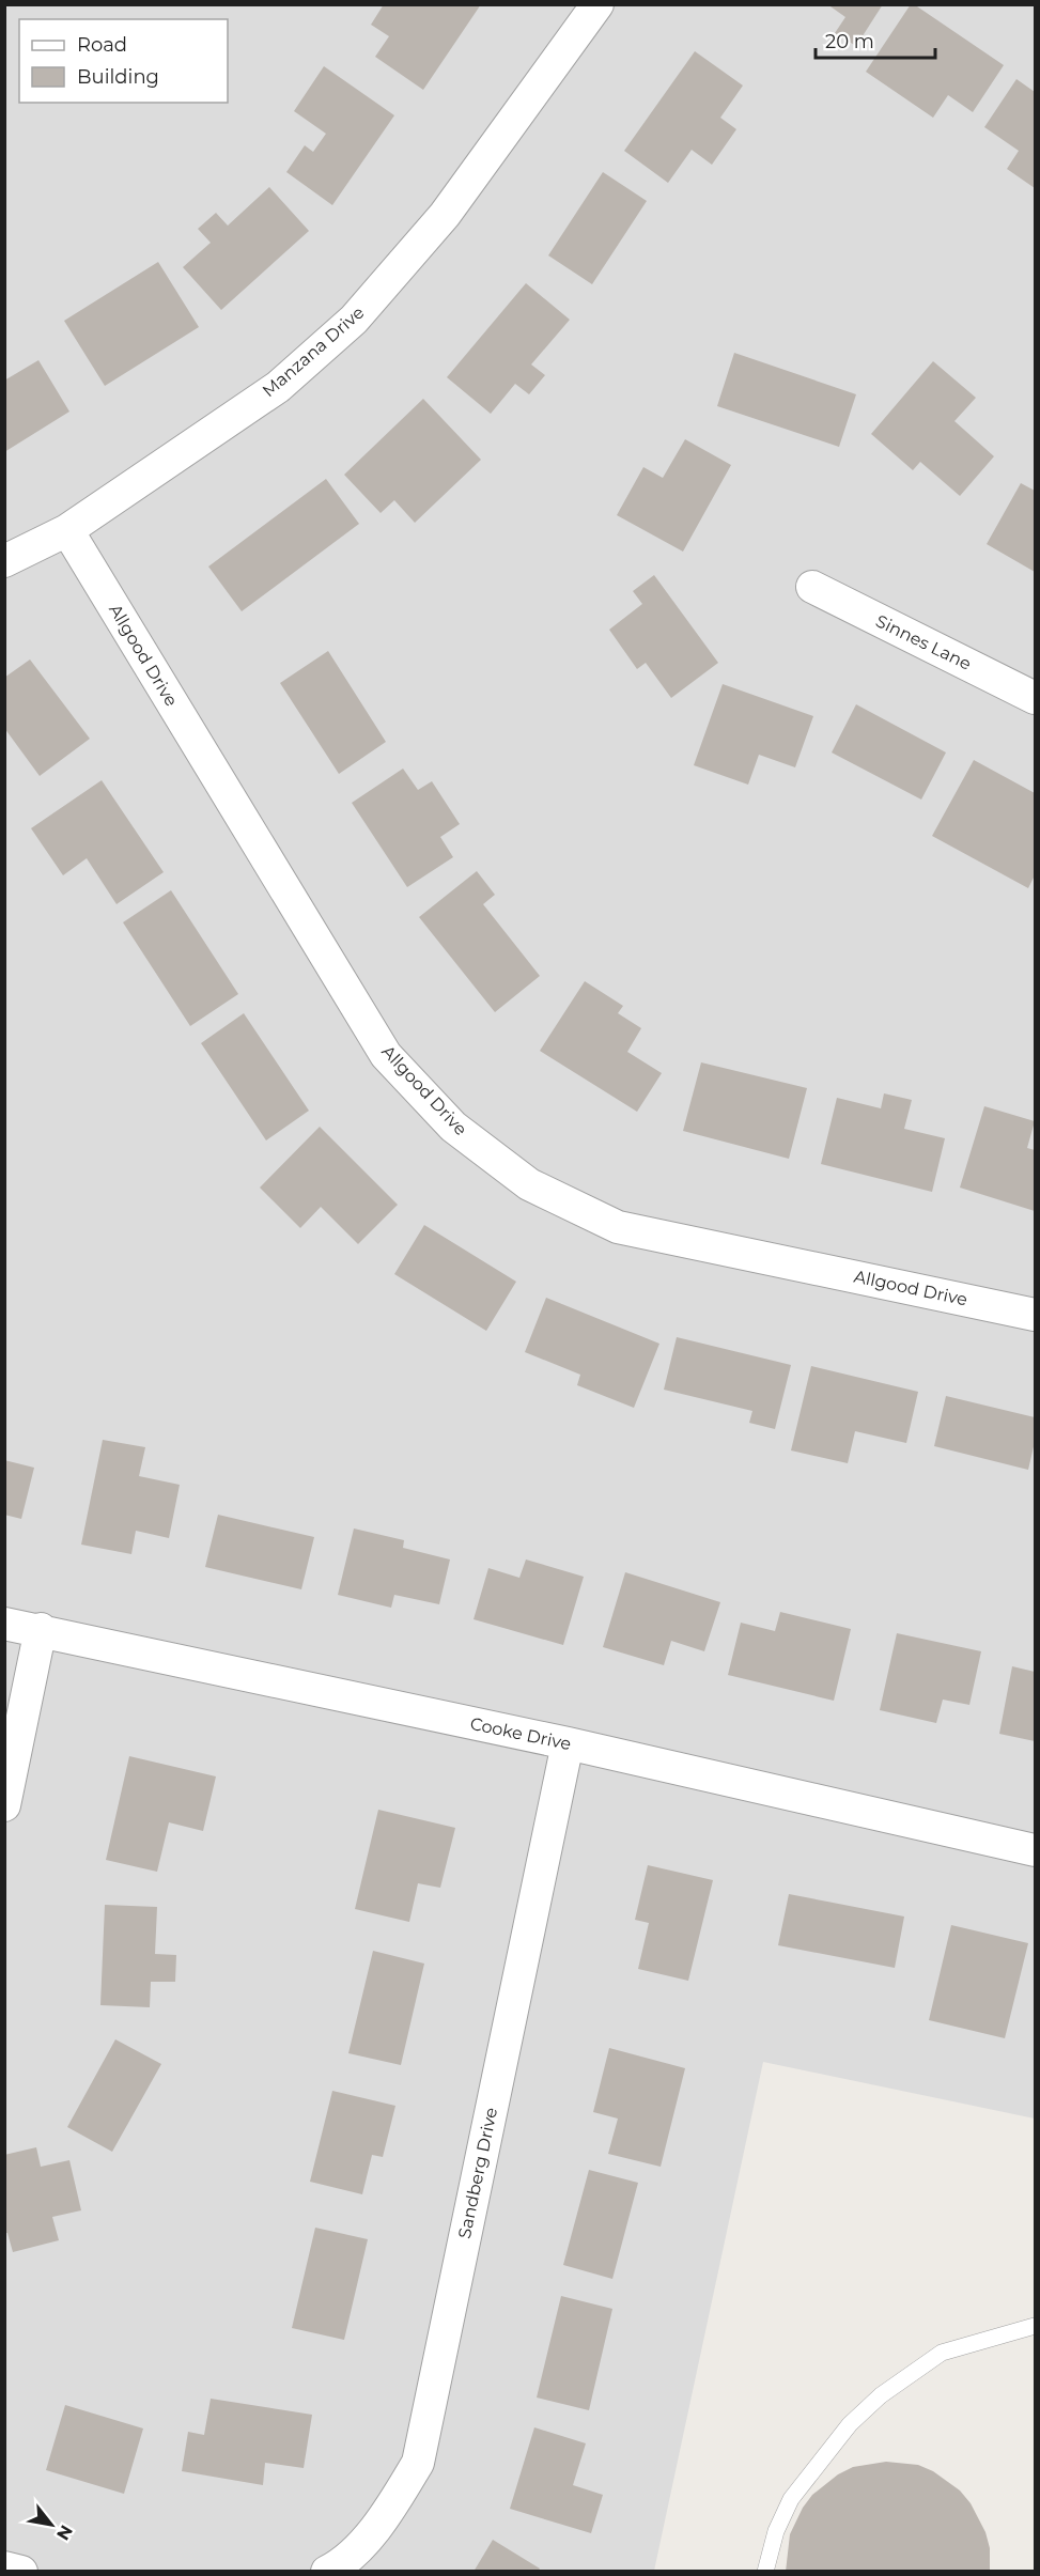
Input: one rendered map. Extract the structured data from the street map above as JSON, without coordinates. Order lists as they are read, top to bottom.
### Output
{
  "streets": {
    "street": [
      "Manzana Drive",
      "Sinnes Lane",
      "Allgood Drive",
      "Cooke Drive",
      "Sandberg Drive"
    ]
  },
  "crossings": [
    ["Manzana Drive", "Allgood Drive"],
    ["Cooke Drive", "Sandberg Drive"]
  ],
  "legend": ["Road", "Building"],
  "scale_bar": "20 m",
  "north": "bottom right"
}
